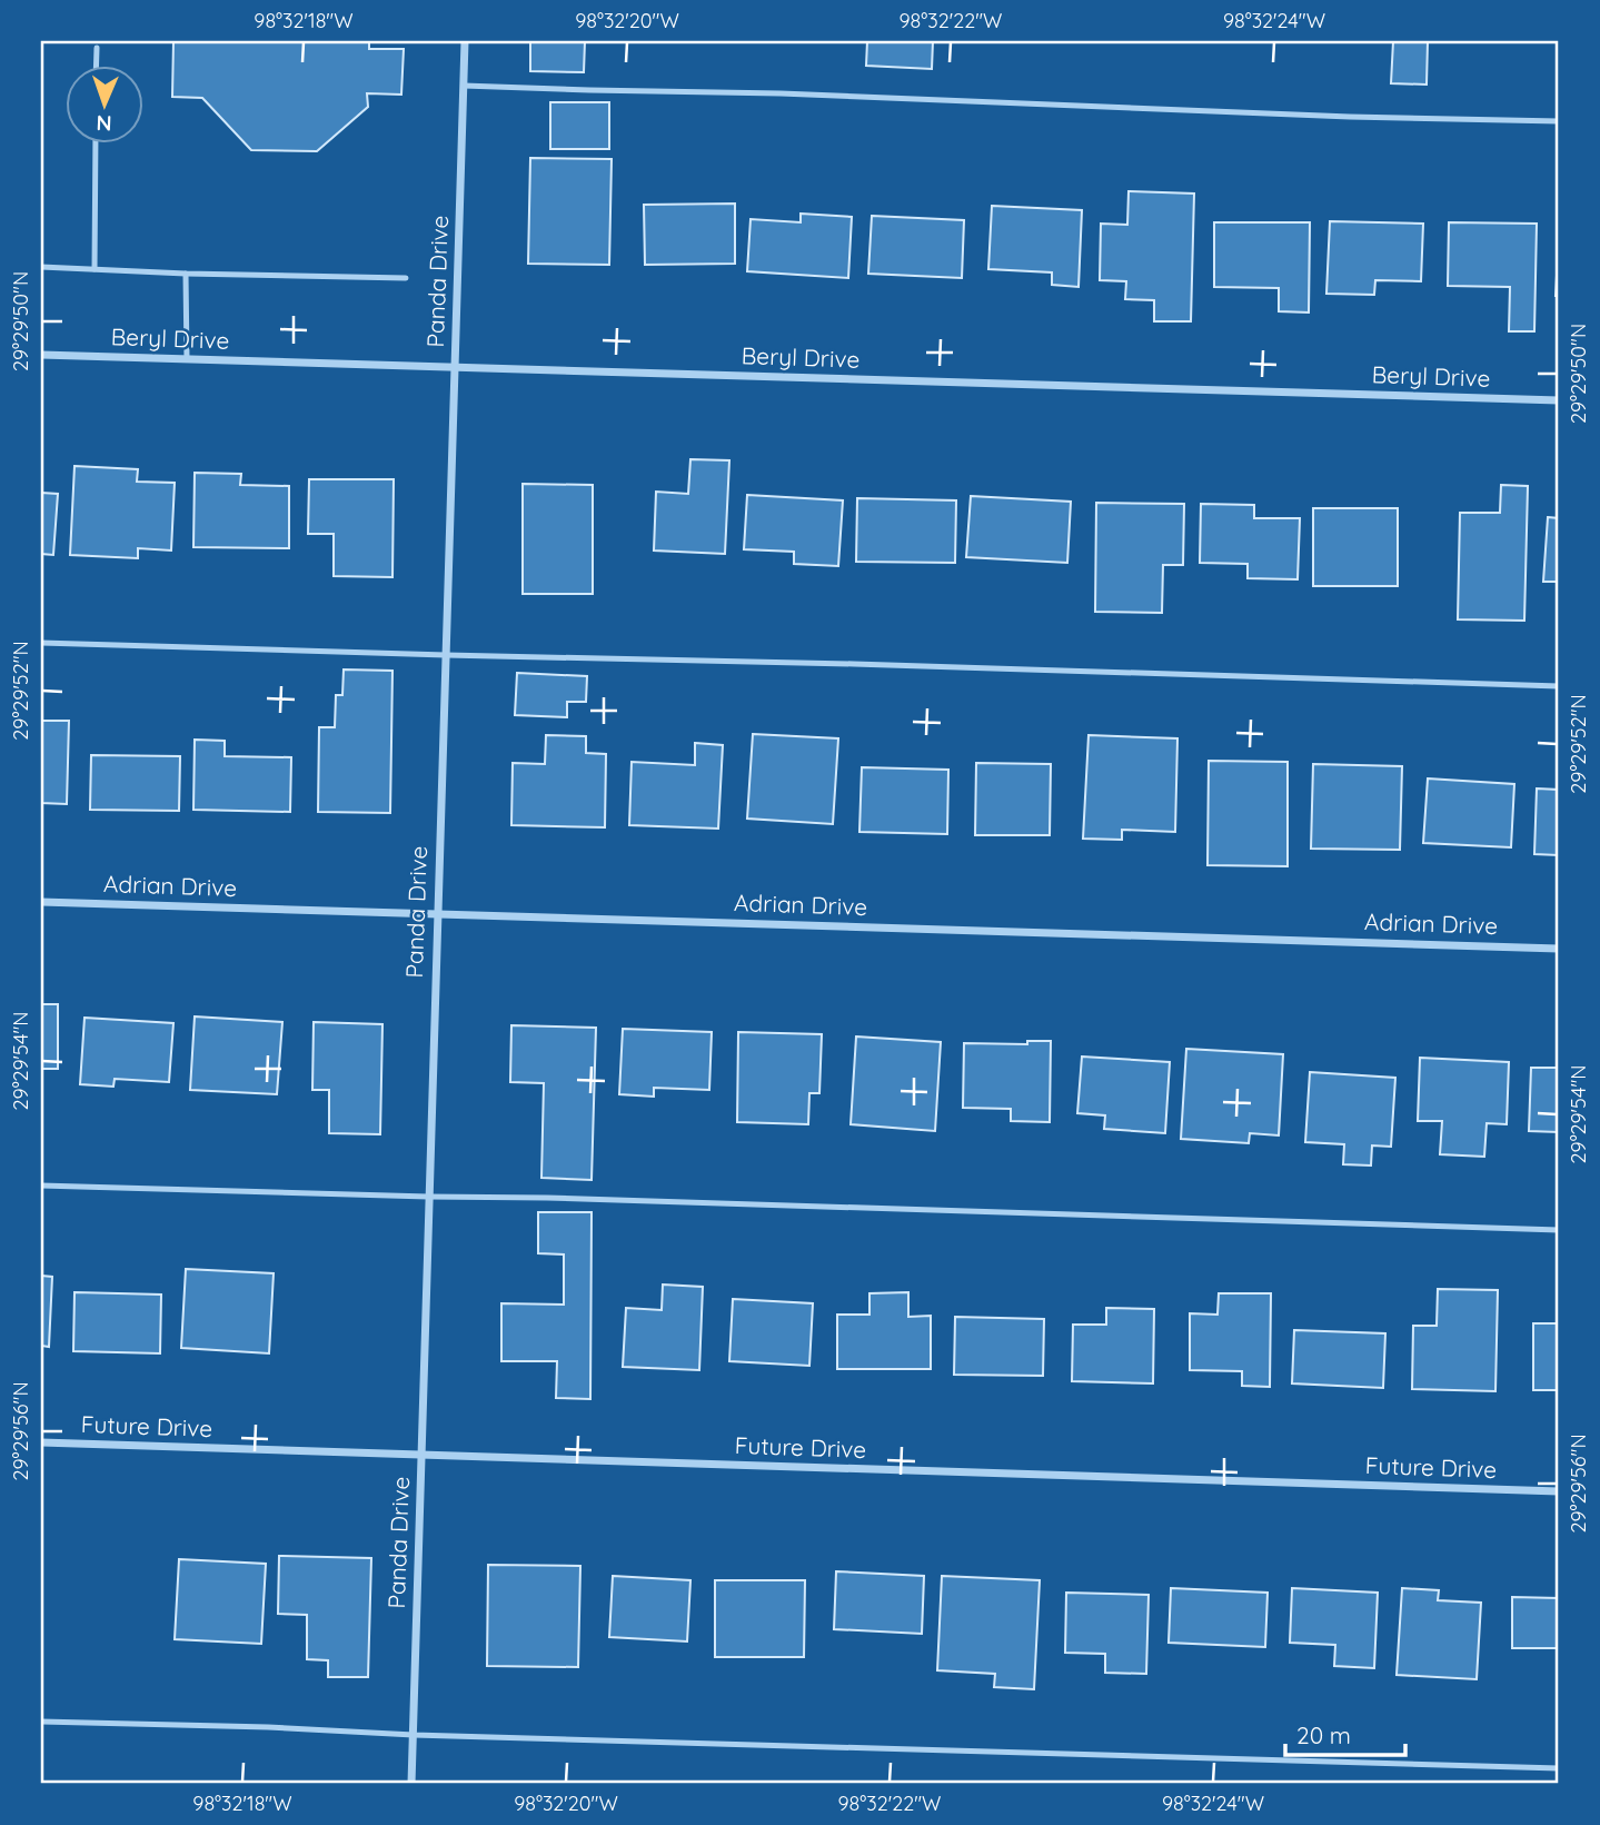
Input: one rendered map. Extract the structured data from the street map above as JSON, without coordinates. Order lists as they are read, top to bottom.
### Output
{
  "streets": {
    "street": [
      "Panda Drive",
      "Beryl Drive",
      "Adrian Drive",
      "Future Drive"
    ]
  },
  "crossings": [
    ["Panda Drive", "Beryl Drive"],
    ["Panda Drive", "Adrian Drive"],
    ["Panda Drive", "Future Drive"]
  ],
  "scale_bar": "20 m",
  "north": "bottom",
  "coordinates": [
    "98°32'18\"W",
    "98°32'20\"W",
    "98°32'22\"W",
    "98°32'24\"W",
    "29°29'50\"N",
    "29°29'52\"N",
    "29°29'54\"N",
    "29°29'56\"N"
  ]
}
